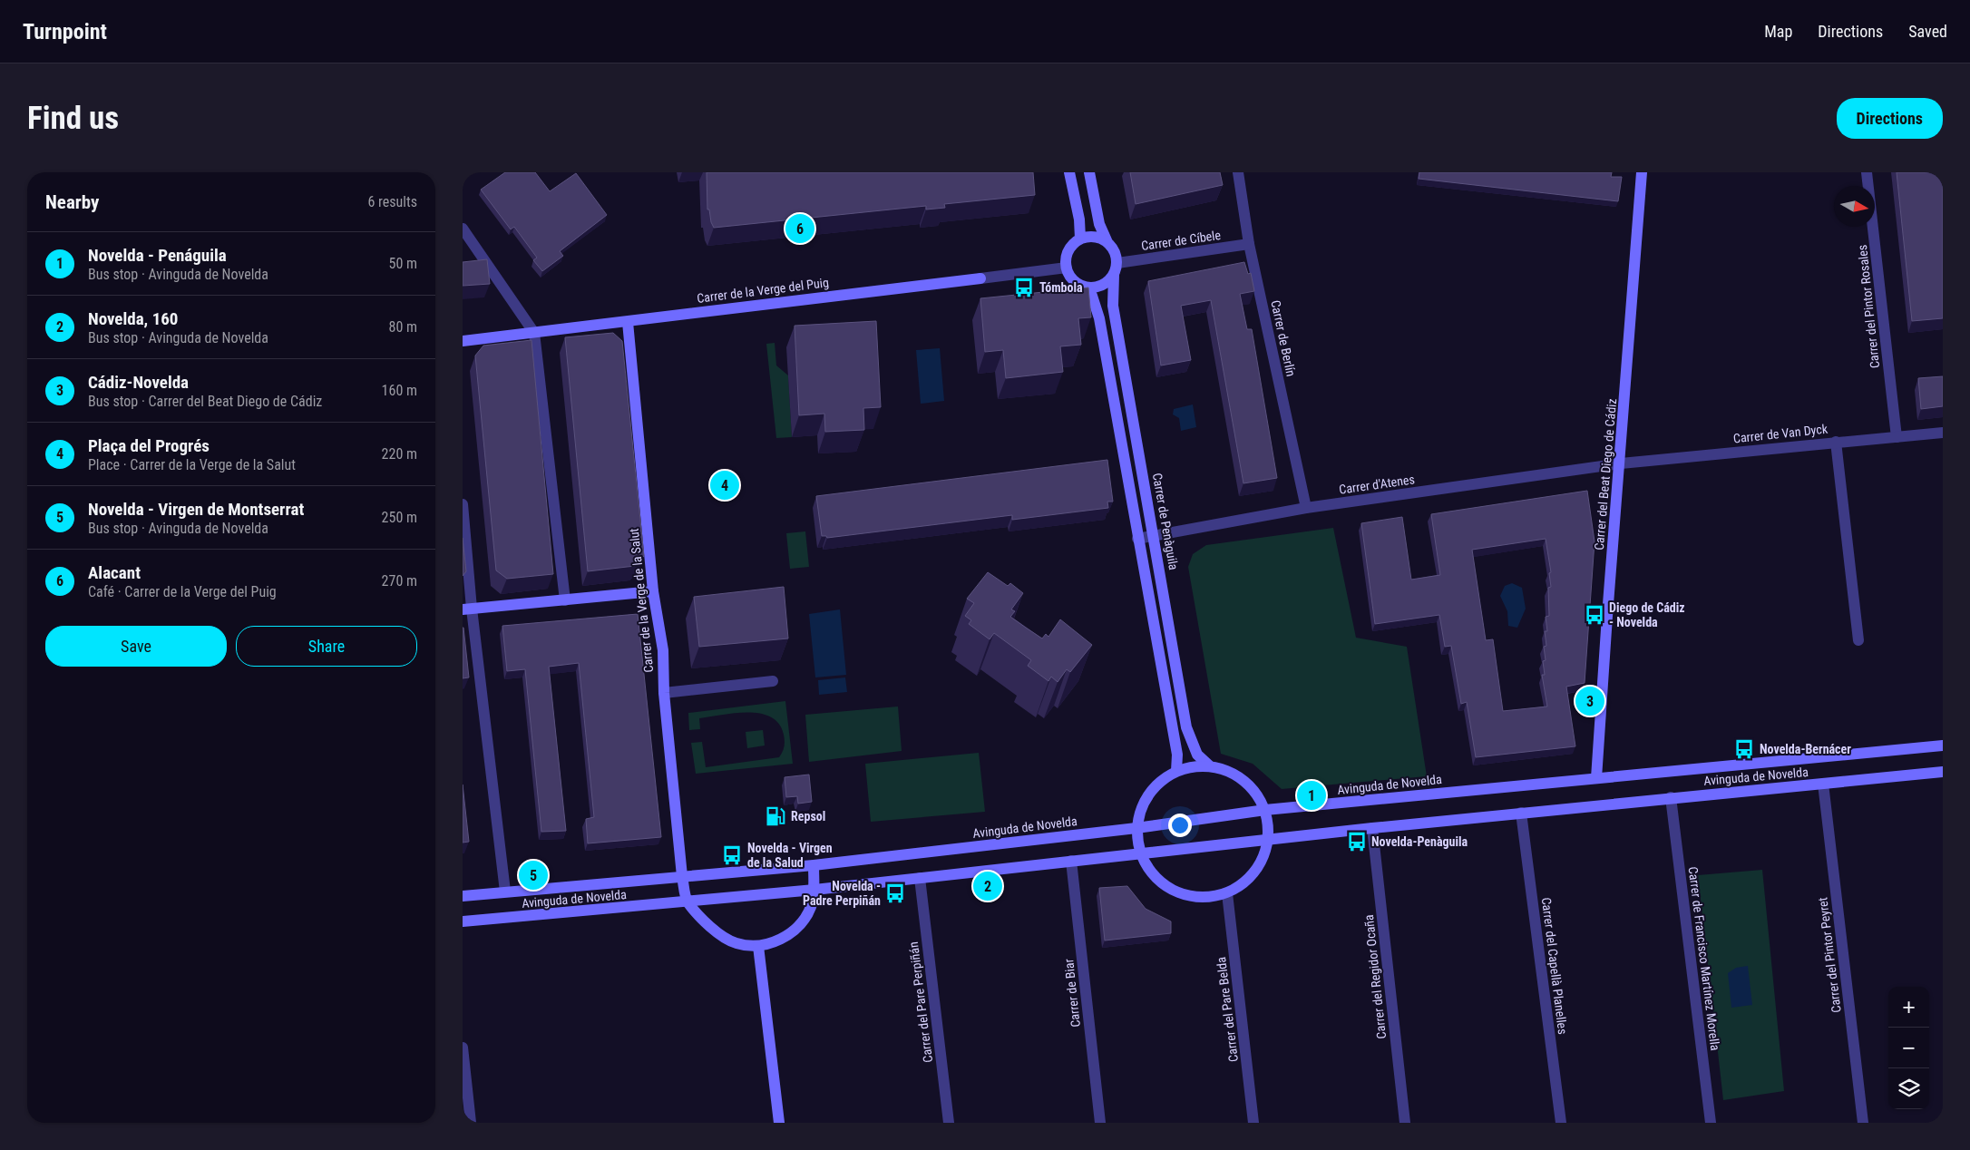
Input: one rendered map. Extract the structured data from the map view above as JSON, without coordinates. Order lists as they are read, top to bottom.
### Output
{
  "streets": {
    "main road": [
      "Carrer de la Verge del Puig",
      "Carrer del Beat Diego de Cádiz",
      "Carrer de Penàguila",
      "Carrer de la Verge de la Salut",
      "Avinguda de Novelda"
    ],
    "street": [
      "Carrer de Cíbele",
      "Carrer del Pintor Rosales",
      "Carrer de Berlín",
      "Carrer de Van Dyck",
      "Carrer d'Atenes",
      "Carrer del Pintor Peyret",
      "Carrer de Francisco Martínez Morella",
      "Carrer del Capellà Planelles",
      "Carrer del Regidor Ocaña",
      "Carrer de Biar",
      "Carrer del Pare Perpiñán",
      "Carrer del Pare Belda"
    ]
  },
  "crossings": [
    ["Carrer de Cíbele", "Carrer de la Verge del Puig"],
    ["Carrer de Cíbele", "Carrer de Berlín"],
    ["Carrer de Cíbele", "Carrer de Penàguila"],
    ["Carrer de la Verge del Puig", "Carrer de Penàguila"],
    ["Carrer de la Verge del Puig", "Carrer de la Verge de la Salut"],
    ["Carrer del Pintor Rosales", "Carrer de Van Dyck"],
    ["Carrer de Berlín", "Carrer d'Atenes"],
    ["Carrer de Van Dyck", "Carrer del Beat Diego de Cádiz"],
    ["Carrer de Van Dyck", "Carrer d'Atenes"],
    ["Carrer del Beat Diego de Cádiz", "Carrer d'Atenes"],
    ["Carrer del Beat Diego de Cádiz", "Avinguda de Novelda"],
    ["Carrer d'Atenes", "Carrer de Penàguila"],
    ["Carrer de la Verge de la Salut", "Avinguda de Novelda"],
    ["Avinguda de Novelda", "Carrer del Pintor Peyret"],
    ["Avinguda de Novelda", "Carrer de Francisco Martínez Morella"],
    ["Avinguda de Novelda", "Carrer del Capellà Planelles"],
    ["Avinguda de Novelda", "Carrer del Regidor Ocaña"],
    ["Avinguda de Novelda", "Carrer de Biar"],
    ["Avinguda de Novelda", "Carrer del Pare Perpiñán"]
  ],
  "places": {
    "bus stop": [
      "Tómbola",
      "Diego de Cádiz - Novelda",
      "Novelda-Bernácer",
      "Novelda-Penàguila",
      "Novelda - Virgen de la Salud",
      "Novelda - Padre Perpiñán"
    ],
    "fuel station": ["Repsol"]
  },
  "north": "right",
  "page": {
    "header": "Turnpoint",
    "nav": ["Map", "Directions", "Saved"],
    "buttons": [
      "Directions",
      ["Save", "Share"]
    ],
    "title": "Find us",
    "heading": ["Nearby", "6 results"],
    "pins": [
      "6",
      "4",
      "3",
      "1",
      "5",
      "2"
    ],
    "list": [
      {
        "mark": "1",
        "name": "Novelda - Penáguila",
        "note": "Bus stop · Avinguda de Novelda",
        "value": "50 m"
      },
      {
        "mark": "2",
        "name": "Novelda, 160",
        "note": "Bus stop · Avinguda de Novelda",
        "value": "80 m"
      },
      {
        "mark": "3",
        "name": "Cádiz-Novelda",
        "note": "Bus stop · Carrer del Beat Diego de Cádiz",
        "value": "160 m"
      },
      {
        "mark": "4",
        "name": "Plaça del Progrés",
        "note": "Place · Carrer de la Verge de la Salut",
        "value": "220 m"
      },
      {
        "mark": "5",
        "name": "Novelda - Virgen de Montserrat",
        "note": "Bus stop · Avinguda de Novelda",
        "value": "250 m"
      },
      {
        "mark": "6",
        "name": "Alacant",
        "note": "Café · Carrer de la Verge del Puig",
        "value": "270 m"
      }
    ],
    "map_buttons": ["+", "−"]
  }
}
